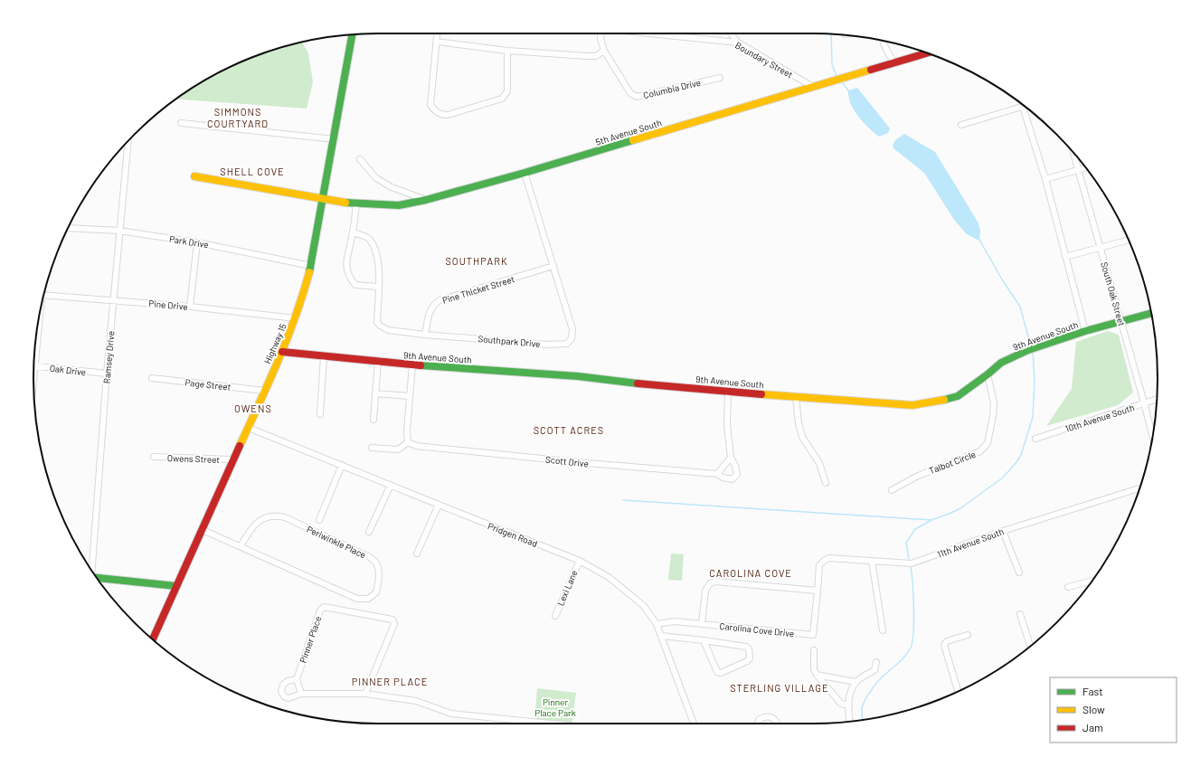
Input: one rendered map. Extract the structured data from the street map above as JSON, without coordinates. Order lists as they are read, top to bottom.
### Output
{
  "streets": {
    "street": [
      "Boundary Street",
      "Columbia Drive",
      "5th Avenue South",
      "Park Drive",
      "Pine Thicket Street",
      "South Oak Street",
      "Pine Drive",
      "9th Avenue South",
      "Southpark Drive",
      "Highway 15",
      "Ramsey Drive",
      "Oak Drive",
      "Page Street",
      "10th Avenue South",
      "Owens Street",
      "Scott Drive",
      "Talbot Circle",
      "Pridgen Road",
      "Periwinkle Place",
      "11th Avenue South",
      "Lexi Lane",
      "Carolina Cove Drive",
      "Pinner Place"
    ]
  },
  "crossings": [
    ["Boundary Street", "5th Avenue South"],
    ["5th Avenue South", "Southpark Drive"],
    ["5th Avenue South", "Highway 15"],
    ["Park Drive", "Highway 15"],
    ["Park Drive", "Ramsey Drive"],
    ["Pine Thicket Street", "Southpark Drive"],
    ["South Oak Street", "9th Avenue South"],
    ["South Oak Street", "10th Avenue South"],
    ["Pine Drive", "Highway 15"],
    ["Pine Drive", "Ramsey Drive"],
    ["9th Avenue South", "Highway 15"],
    ["9th Avenue South", "Talbot Circle"],
    ["Highway 15", "Page Street"],
    ["Highway 15", "Owens Street"],
    ["Highway 15", "Pridgen Road"],
    ["Highway 15", "Periwinkle Place"],
    ["Ramsey Drive", "Oak Drive"],
    ["Pridgen Road", "Lexi Lane"],
    ["Pridgen Road", "Carolina Cove Drive"],
    ["11th Avenue South", "Carolina Cove Drive"]
  ],
  "districts": [
    "SIMMONS COURTYARD",
    "SHELL COVE",
    "SOUTHPARK",
    "OWENS",
    "SCOTT ACRES",
    "CAROLINA COVE",
    "PINNER PLACE",
    "STERLING VILLAGE"
  ],
  "parks": ["Pinner Place Park"],
  "legend": ["Fast", "Slow", "Jam"]
}
